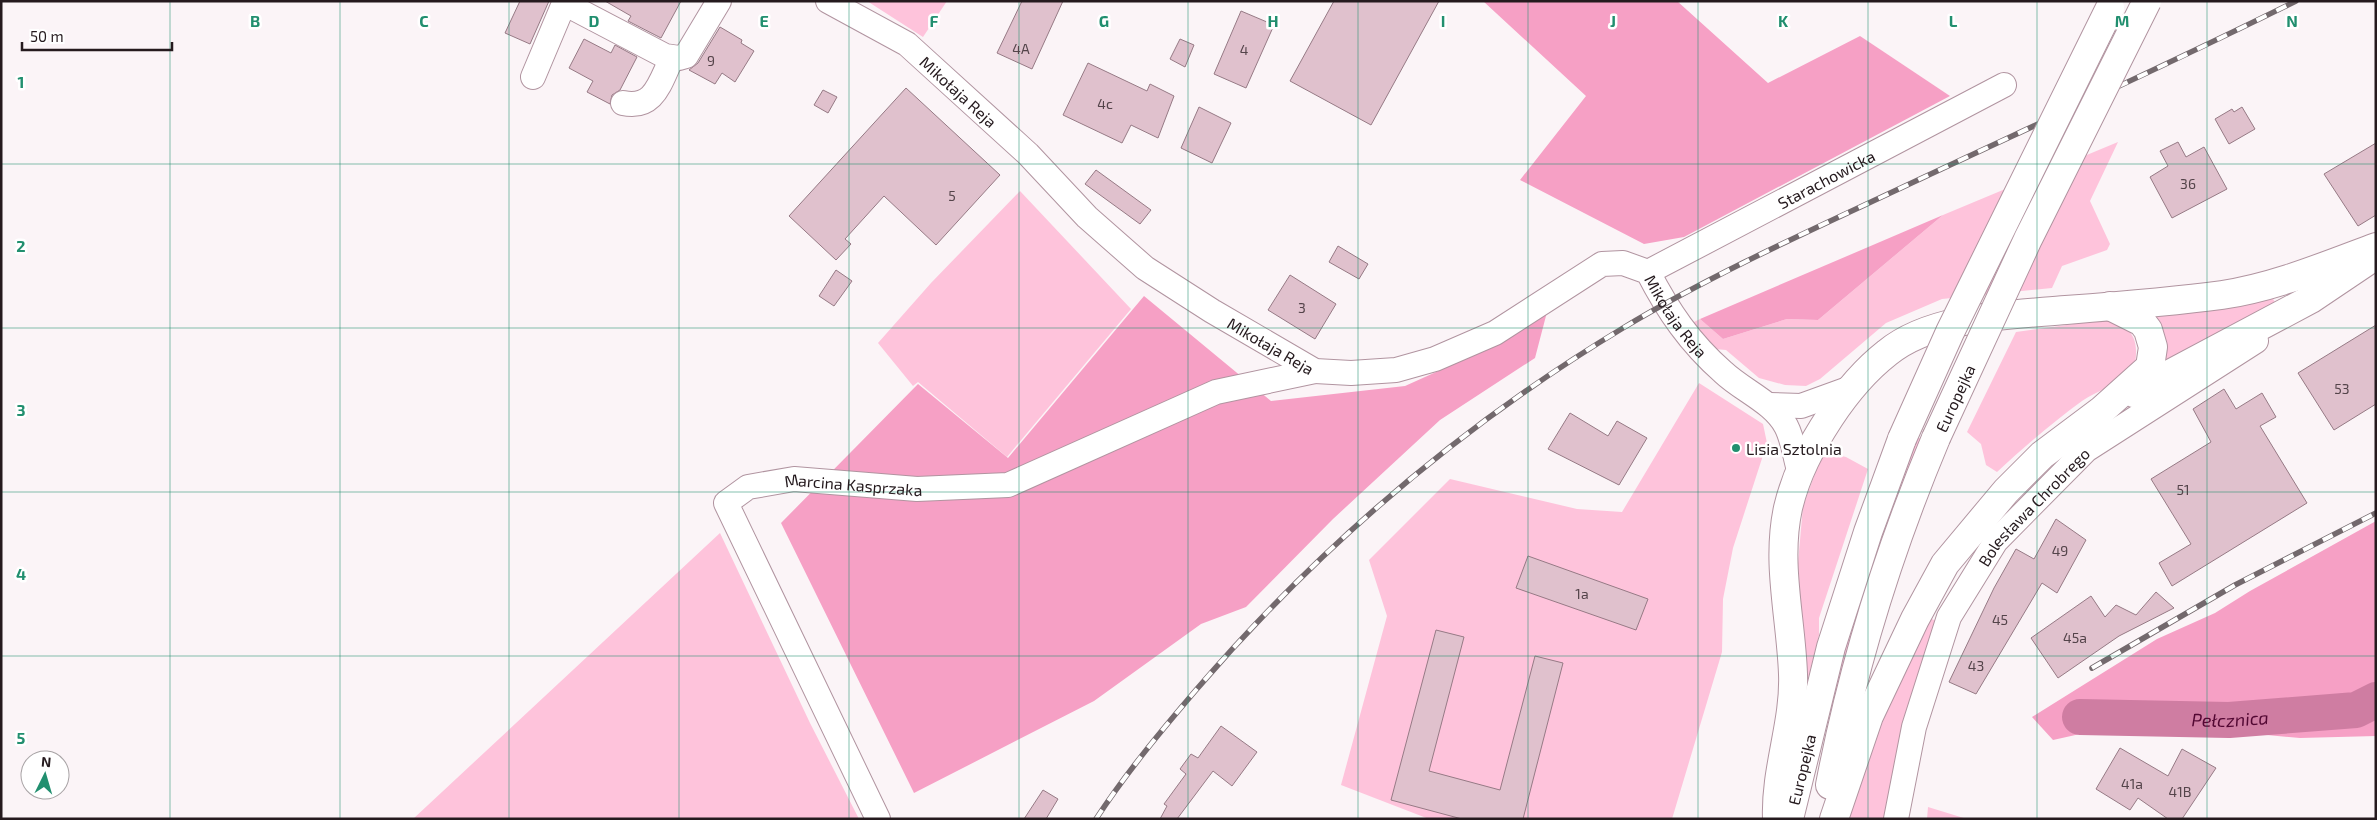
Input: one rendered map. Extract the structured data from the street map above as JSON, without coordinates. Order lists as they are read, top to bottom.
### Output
{
  "streets": {
    "main road": ["Europejka", "Bolesława Chrobrego"],
    "street": ["Mikołaja Reja", "Starachowicka", "Marcina Kasprzaka"]
  },
  "crossings": [
    ["Mikołaja Reja", "Starachowicka"],
    ["Mikołaja Reja", "Marcina Kasprzaka"]
  ],
  "water": ["Pełcznica"],
  "places": ["Lisia Sztolnia"],
  "house_numbers": [
    "4A",
    "4",
    "9",
    "4c",
    "36",
    "5",
    "3",
    "53",
    "51",
    "49",
    "1a",
    "45",
    "45a",
    "43",
    "41a",
    "41B"
  ],
  "scale_bar": "50 m",
  "north": "top",
  "grid": {
    "columns": [
      "B",
      "C",
      "D",
      "E",
      "F",
      "G",
      "H",
      "I",
      "J",
      "K",
      "L",
      "M",
      "N"
    ],
    "rows": [
      "1",
      "2",
      "3",
      "4",
      "5"
    ]
  }
}
